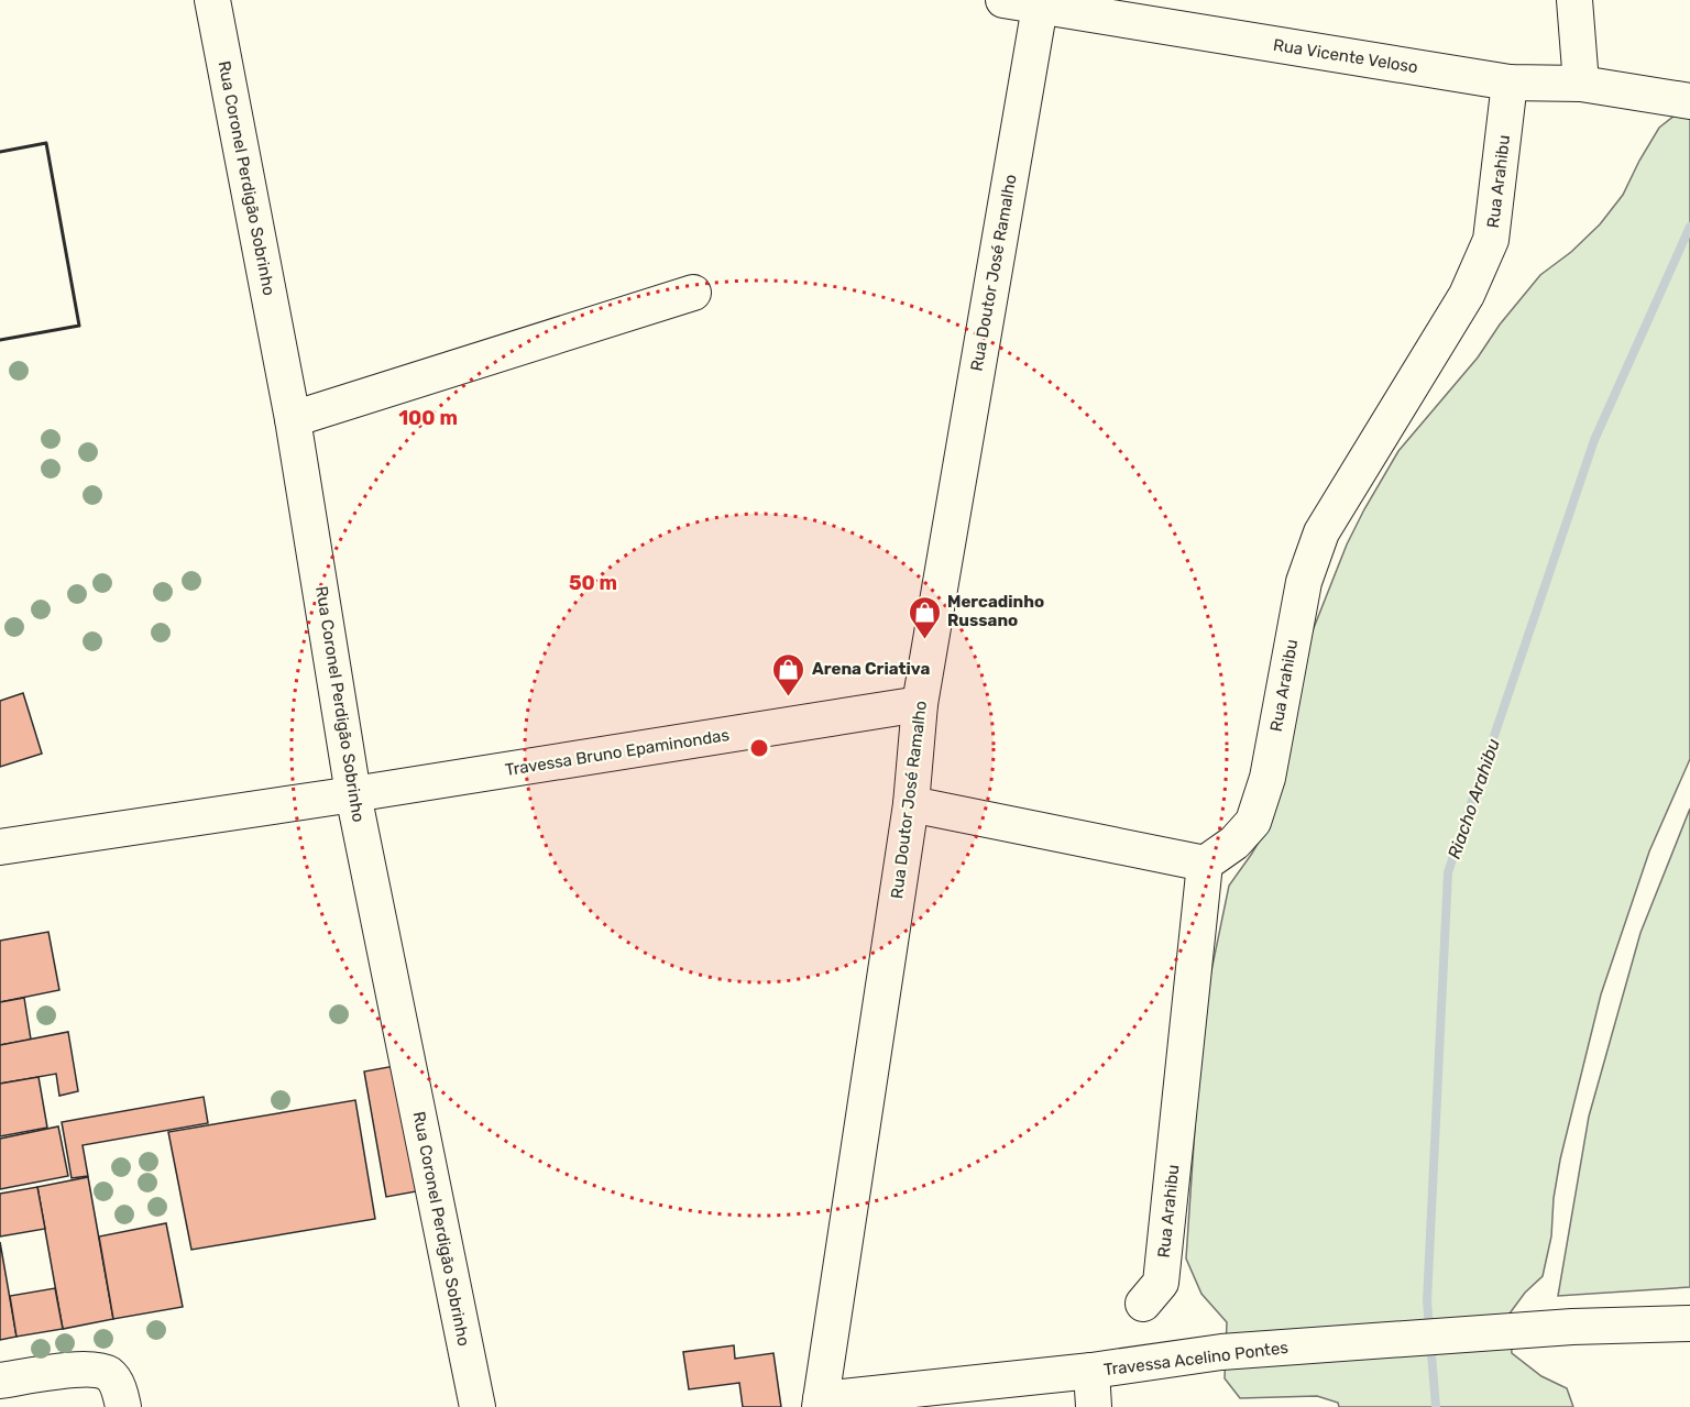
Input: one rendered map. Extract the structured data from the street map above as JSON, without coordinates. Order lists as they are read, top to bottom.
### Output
{
  "streets": {
    "street": [
      "Rua Vicente Veloso",
      "Rua Coronel Perdigão Sobrinho",
      "Rua Arahibu",
      "Rua Doutor José Ramalho",
      "Travessa Bruno Epaminondas",
      "Travessa Acelino Pontes"
    ]
  },
  "crossings": [
    ["Rua Vicente Veloso", "Rua Arahibu"],
    ["Rua Vicente Veloso", "Rua Doutor José Ramalho"],
    ["Rua Coronel Perdigão Sobrinho", "Travessa Bruno Epaminondas"],
    ["Rua Doutor José Ramalho", "Travessa Bruno Epaminondas"],
    ["Rua Doutor José Ramalho", "Travessa Acelino Pontes"]
  ],
  "water": ["Riacho Arahibu"],
  "places": {
    "shop": ["Mercadinho Russano", "Arena Criativa"]
  },
  "rings": ["100 m", "50 m"]
}
